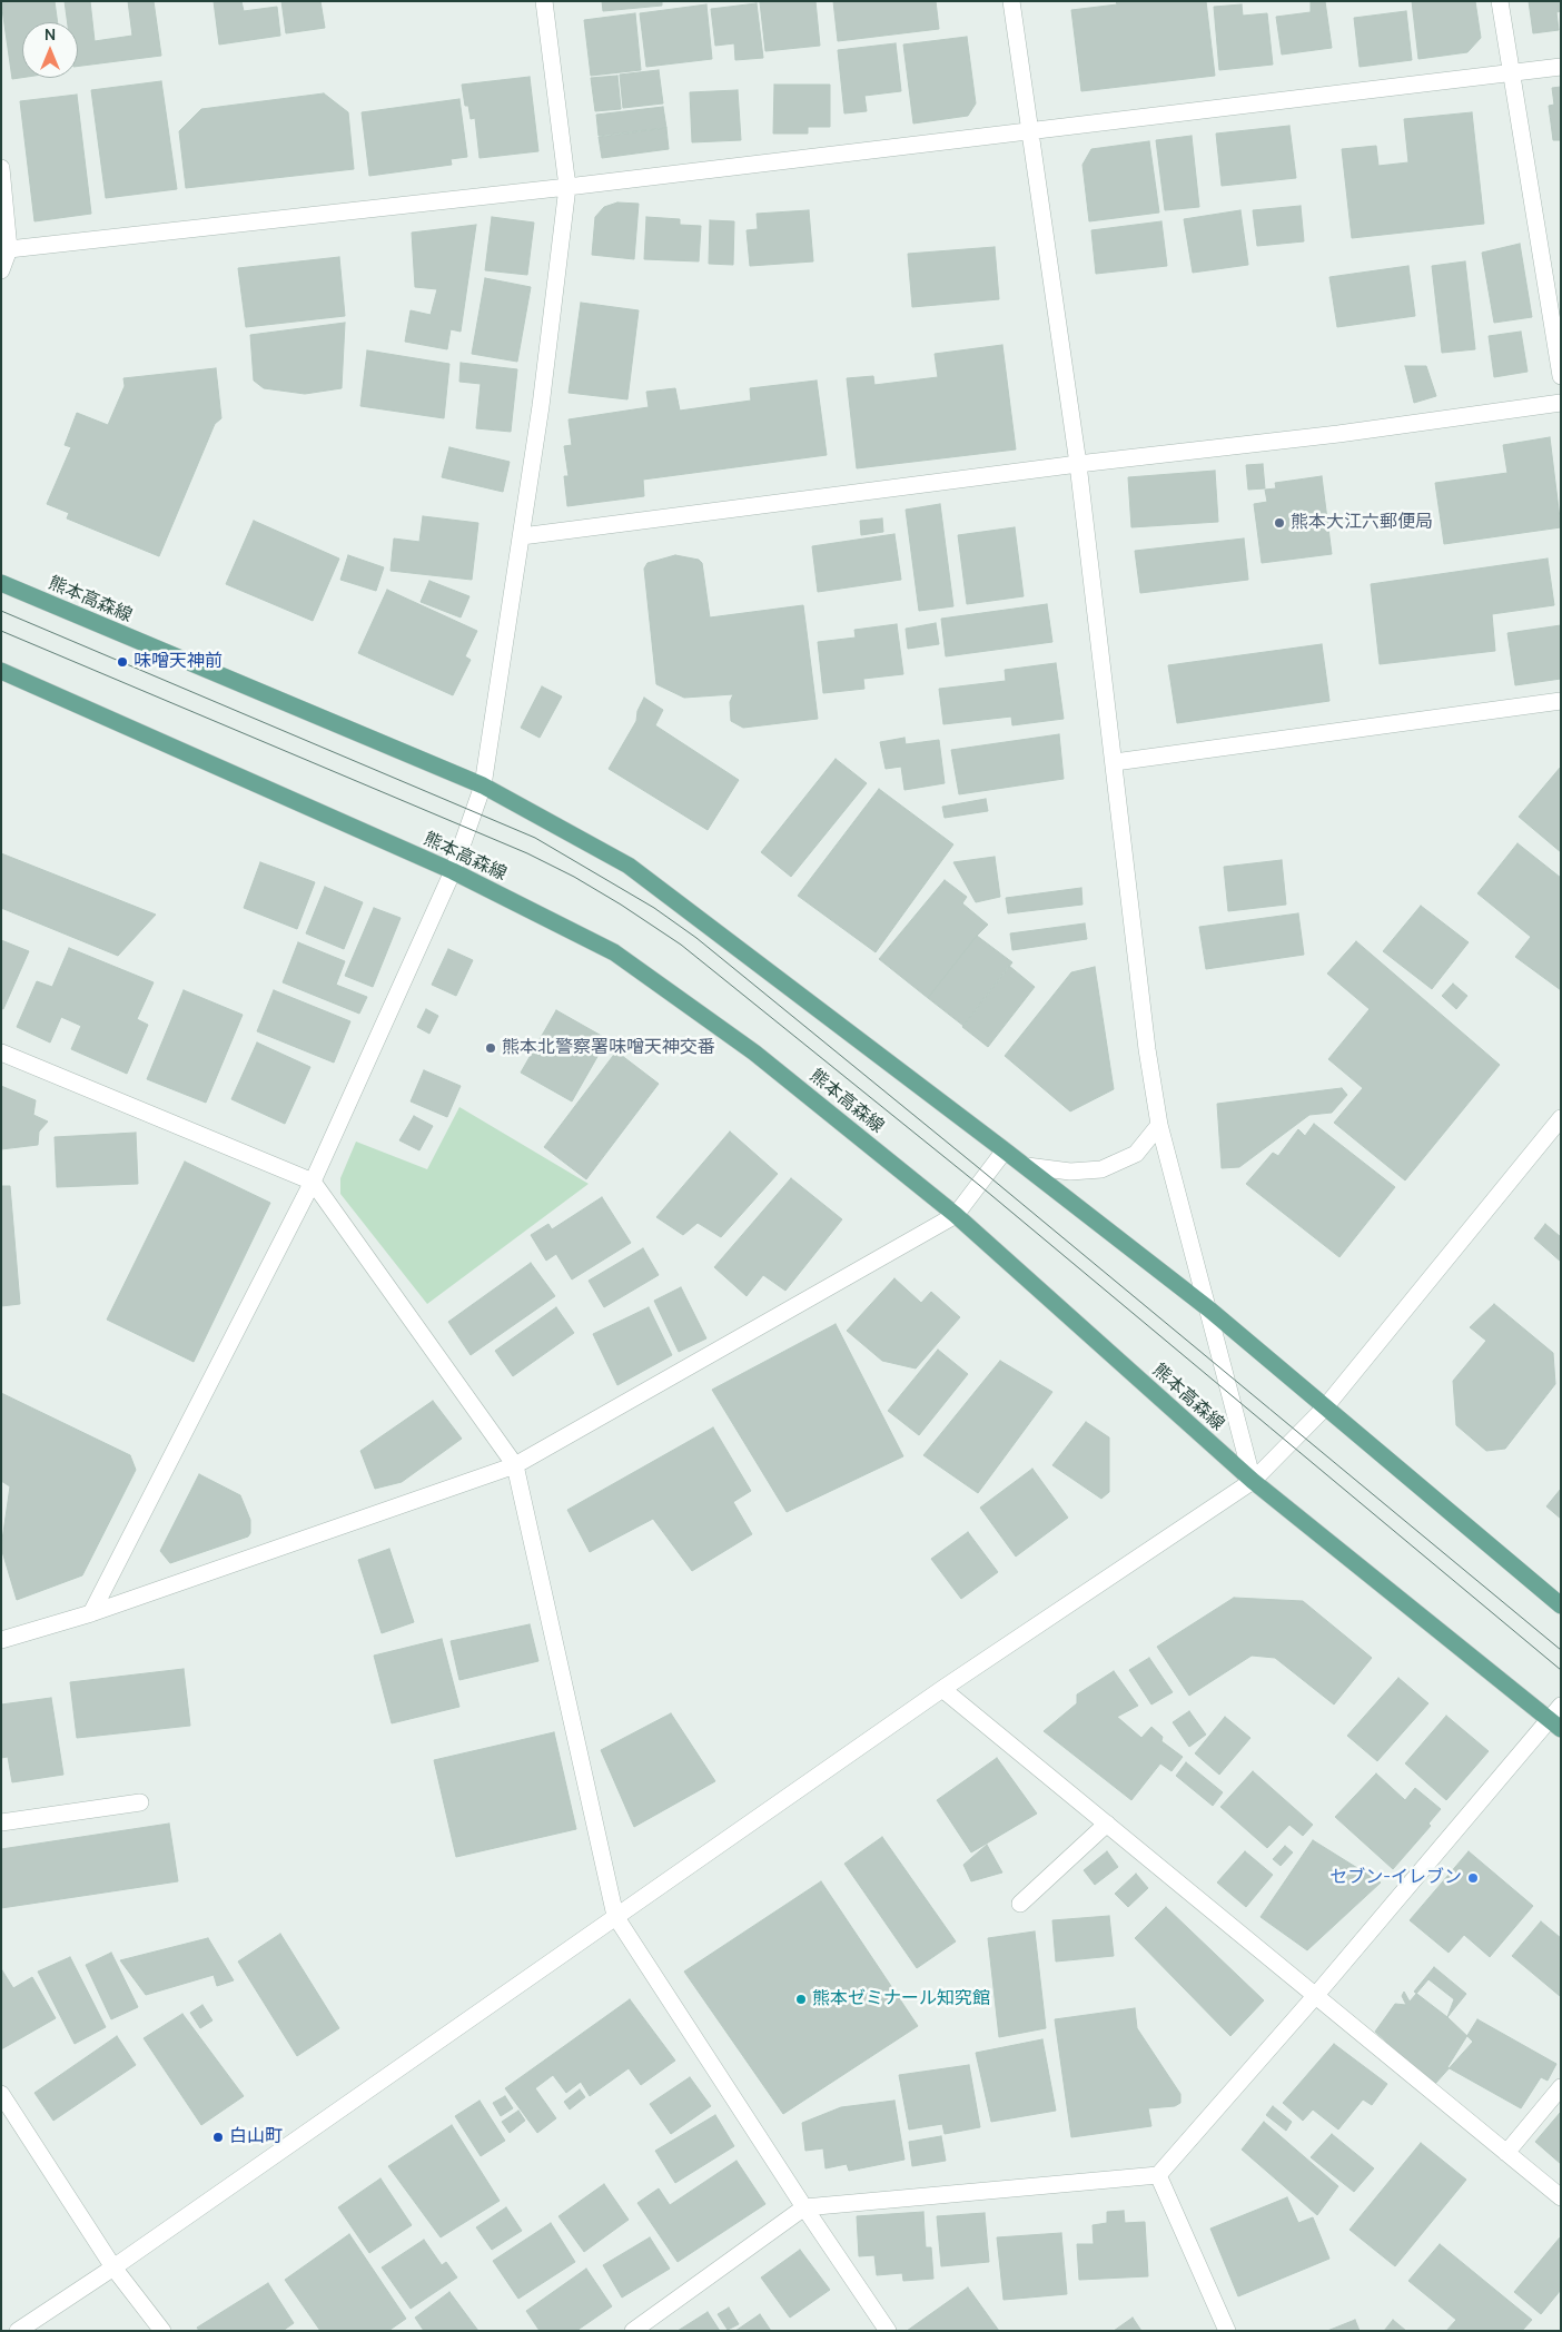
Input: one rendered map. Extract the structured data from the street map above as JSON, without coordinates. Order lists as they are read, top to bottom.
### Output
{
  "streets": {
    "main road": ["熊本高森線"]
  },
  "places": [
    "熊本大江六郵便局",
    "味噌天神前",
    "熊本北警察署味噌天神交番",
    "セブン-イレブン",
    "熊本ゼミナール知究館",
    "白山町"
  ],
  "north": "top"
}
